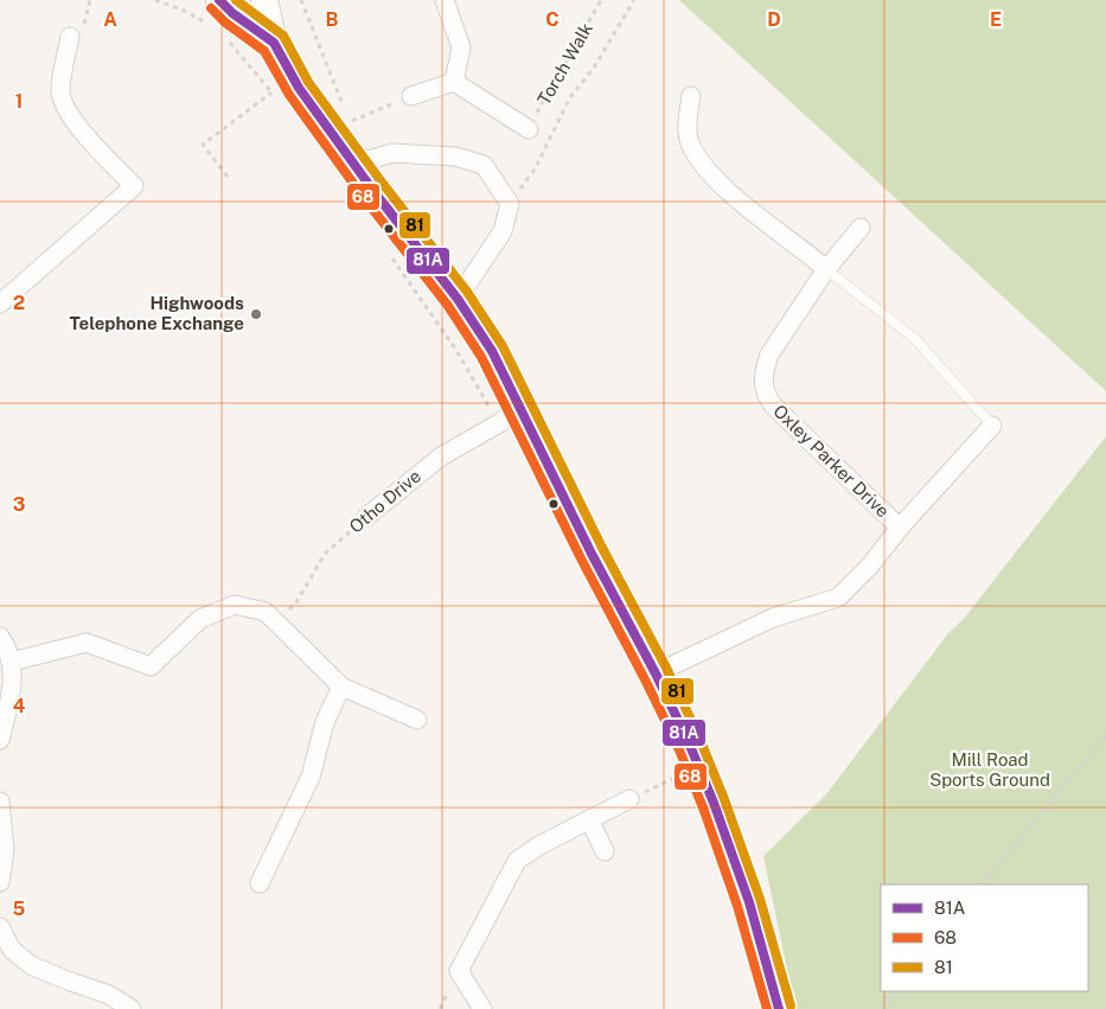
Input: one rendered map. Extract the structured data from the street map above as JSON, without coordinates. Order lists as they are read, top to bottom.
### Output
{
  "streets": {
    "street": ["Oxley Parker Drive", "Otho Drive"],
    "path": ["Torch Walk"]
  },
  "parks": ["Mill Road Sports Ground"],
  "places": ["Highwoods Telephone Exchange"],
  "lines": ["transit line 81A", "transit line 81", "transit line 68"],
  "legend": ["81A", "68", "81"],
  "grid": {
    "columns": [
      "A",
      "B",
      "C",
      "D",
      "E"
    ],
    "rows": [
      "1",
      "2",
      "3",
      "4",
      "5"
    ]
  }
}
